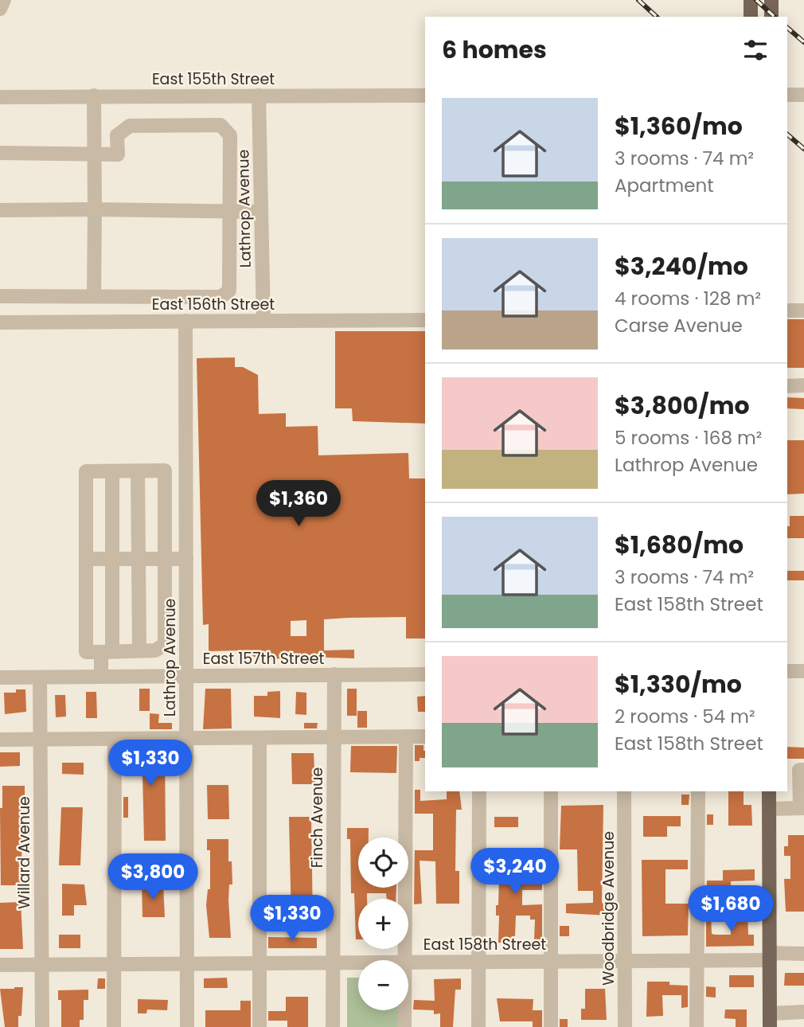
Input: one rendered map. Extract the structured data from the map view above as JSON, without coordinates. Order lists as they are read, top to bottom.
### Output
{
  "streets": {
    "street": [
      "East 155th Street",
      "Lathrop Avenue",
      "East 156th Street",
      "East 157th Street",
      "Finch Avenue",
      "Willard Avenue",
      "Woodbridge Avenue",
      "East 158th Street"
    ]
  },
  "crossings": [
    ["East 155th Street", "Lathrop Avenue"],
    ["Lathrop Avenue", "East 156th Street"],
    ["Lathrop Avenue", "East 157th Street"],
    ["Lathrop Avenue", "East 158th Street"],
    ["East 157th Street", "Finch Avenue"],
    ["East 157th Street", "Willard Avenue"],
    ["Finch Avenue", "East 158th Street"],
    ["Willard Avenue", "East 158th Street"],
    ["Woodbridge Avenue", "East 158th Street"]
  ],
  "page": {
    "heading": "6 homes",
    "list": [
      {
        "name": "$1,360/mo",
        "note": "3 rooms · 74 m² · Apartment"
      },
      {
        "name": "$3,240/mo",
        "note": "4 rooms · 128 m² · Carse Avenue"
      },
      {
        "name": "$3,800/mo",
        "note": "5 rooms · 168 m² · Lathrop Avenue"
      },
      {
        "name": "$1,680/mo",
        "note": "3 rooms · 74 m² · East 158th Street"
      },
      {
        "name": "$1,330/mo",
        "note": "2 rooms · 54 m² · East 158th Street"
      }
    ],
    "price": [
      "$1,360",
      "$1,330",
      "$3,240",
      "$3,800",
      "$1,680",
      "$1,330"
    ],
    "map_buttons": ["+", "−"]
  }
}
